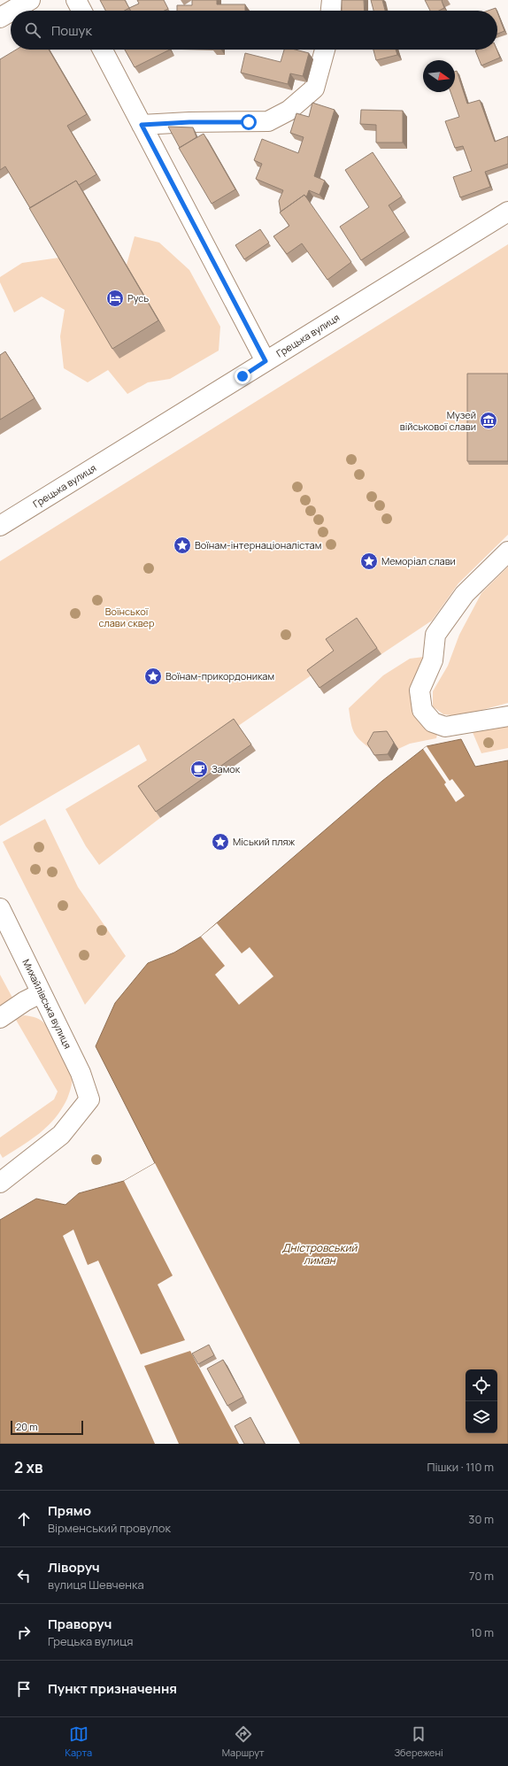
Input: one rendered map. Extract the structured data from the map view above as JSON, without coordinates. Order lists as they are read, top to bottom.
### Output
{
  "streets": {
    "street": ["Грецька вулиця", "Михайлівська вулиця"]
  },
  "water": ["Дністровський лиман"],
  "parks": ["Воїнської слави сквер"],
  "places": {
    "hotel": ["Русь"],
    "museum": ["Музей військової слави"],
    "place": [
      "Воїнам-інтернаціоналістам",
      "Меморіал слави",
      "Воїнам-прикордоникам",
      "Міський пляж"
    ],
    "cafe": ["Замок"]
  },
  "scale_bar": "20 m",
  "north": "right",
  "page": {
    "search": "Пошук",
    "scale": "20 m",
    "heading": ["2 хв", "Пішки · 110 m"],
    "list": [
      ["Прямо", "Вірменський провулок", "30 m"],
      ["Ліворуч", "вулиця Шевченка", "70 m"],
      ["Праворуч", "Грецька вулиця", "10 m"],
      "Пункт призначення"
    ],
    "nav": ["Карта", "Маршрут", "Збережені"]
  }
}
